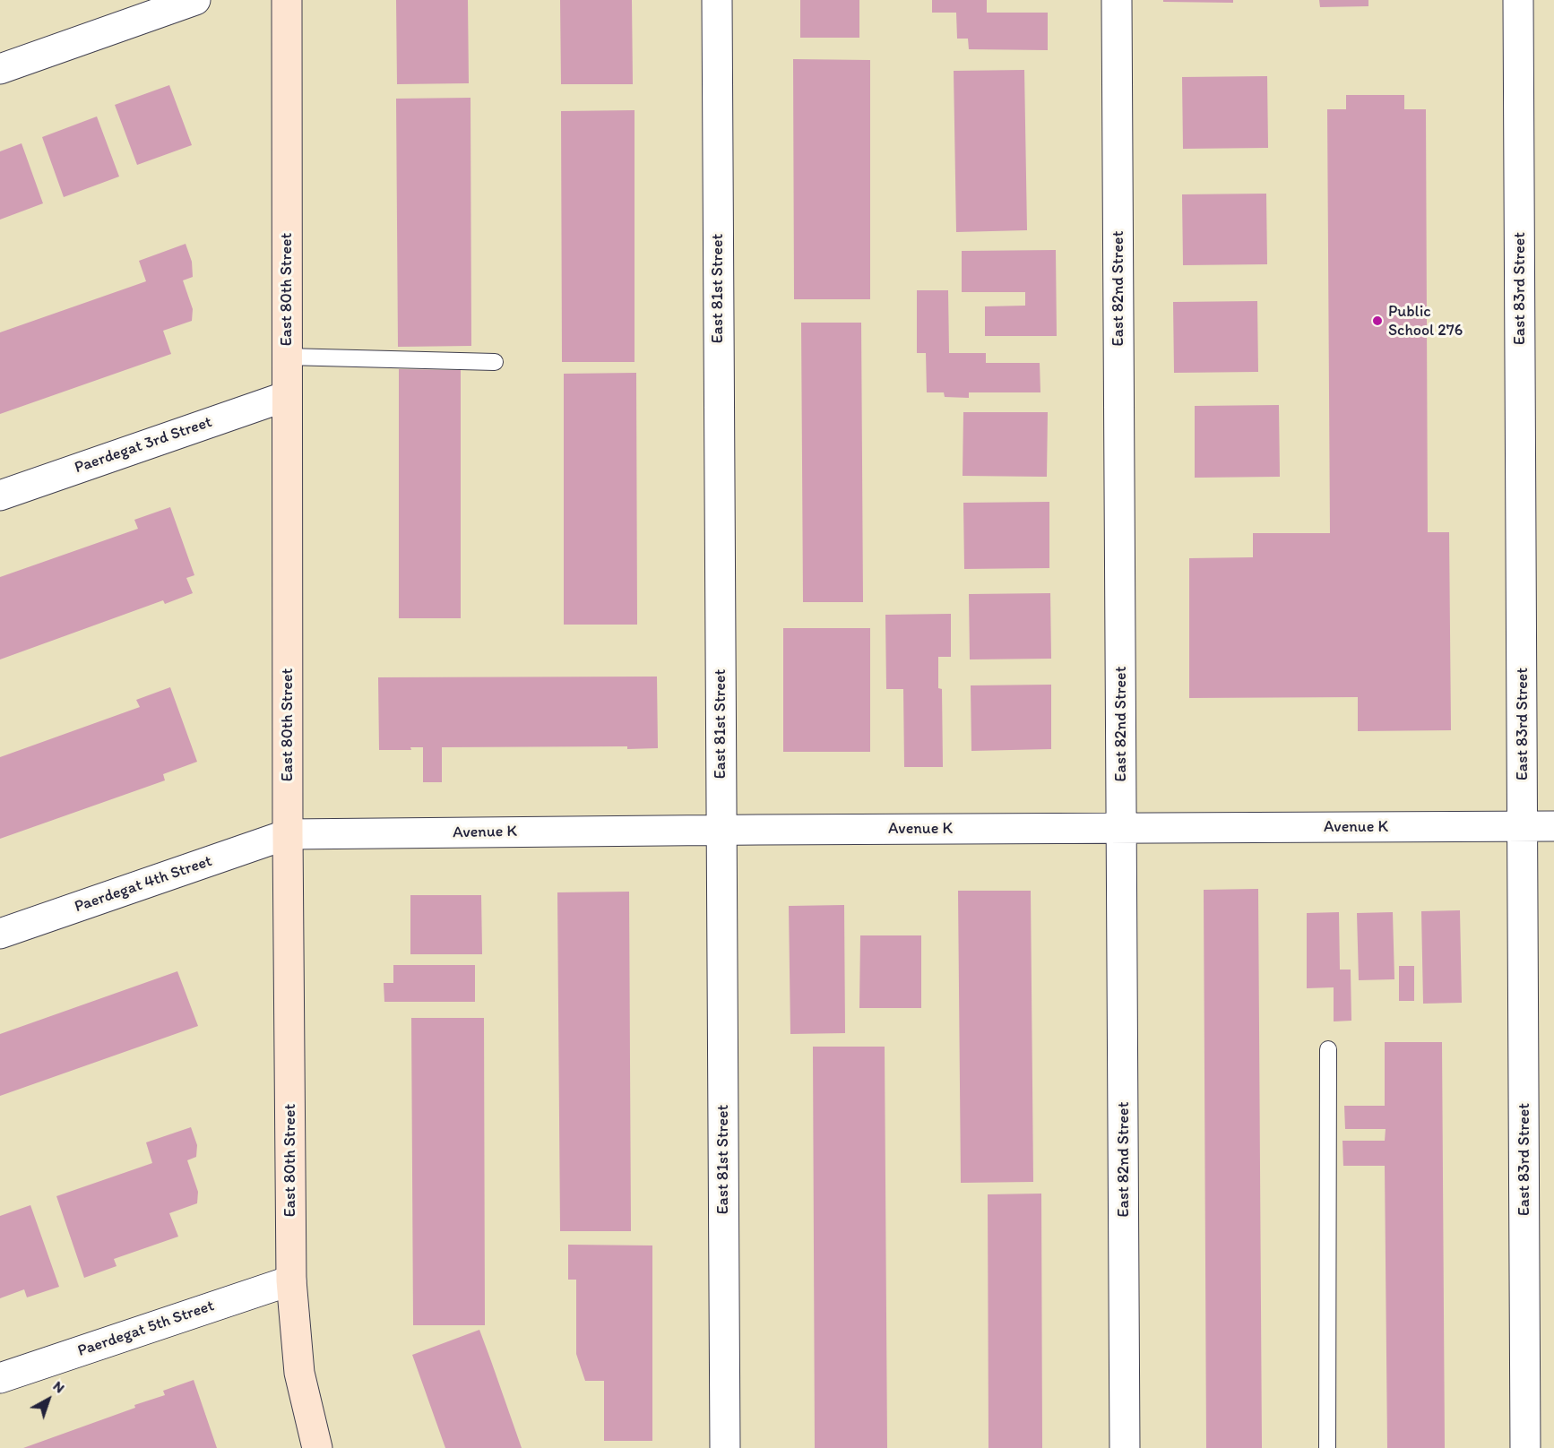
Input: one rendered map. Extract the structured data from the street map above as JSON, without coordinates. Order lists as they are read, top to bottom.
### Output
{
  "streets": {
    "street": [
      "East 81st Street",
      "East 82nd Street",
      "East 83rd Street",
      "East 80th Street",
      "Paerdegat 3rd Street",
      "Avenue K",
      "Paerdegat 4th Street",
      "Paerdegat 5th Street"
    ]
  },
  "crossings": [
    ["East 81st Street", "Avenue K"],
    ["East 82nd Street", "Avenue K"],
    ["East 83rd Street", "Avenue K"],
    ["East 80th Street", "Paerdegat 3rd Street"],
    ["East 80th Street", "Avenue K"],
    ["East 80th Street", "Paerdegat 4th Street"],
    ["East 80th Street", "Paerdegat 5th Street"],
    ["Avenue K", "Paerdegat 4th Street"]
  ],
  "places": ["Public School 276"],
  "north": "top right"
}
